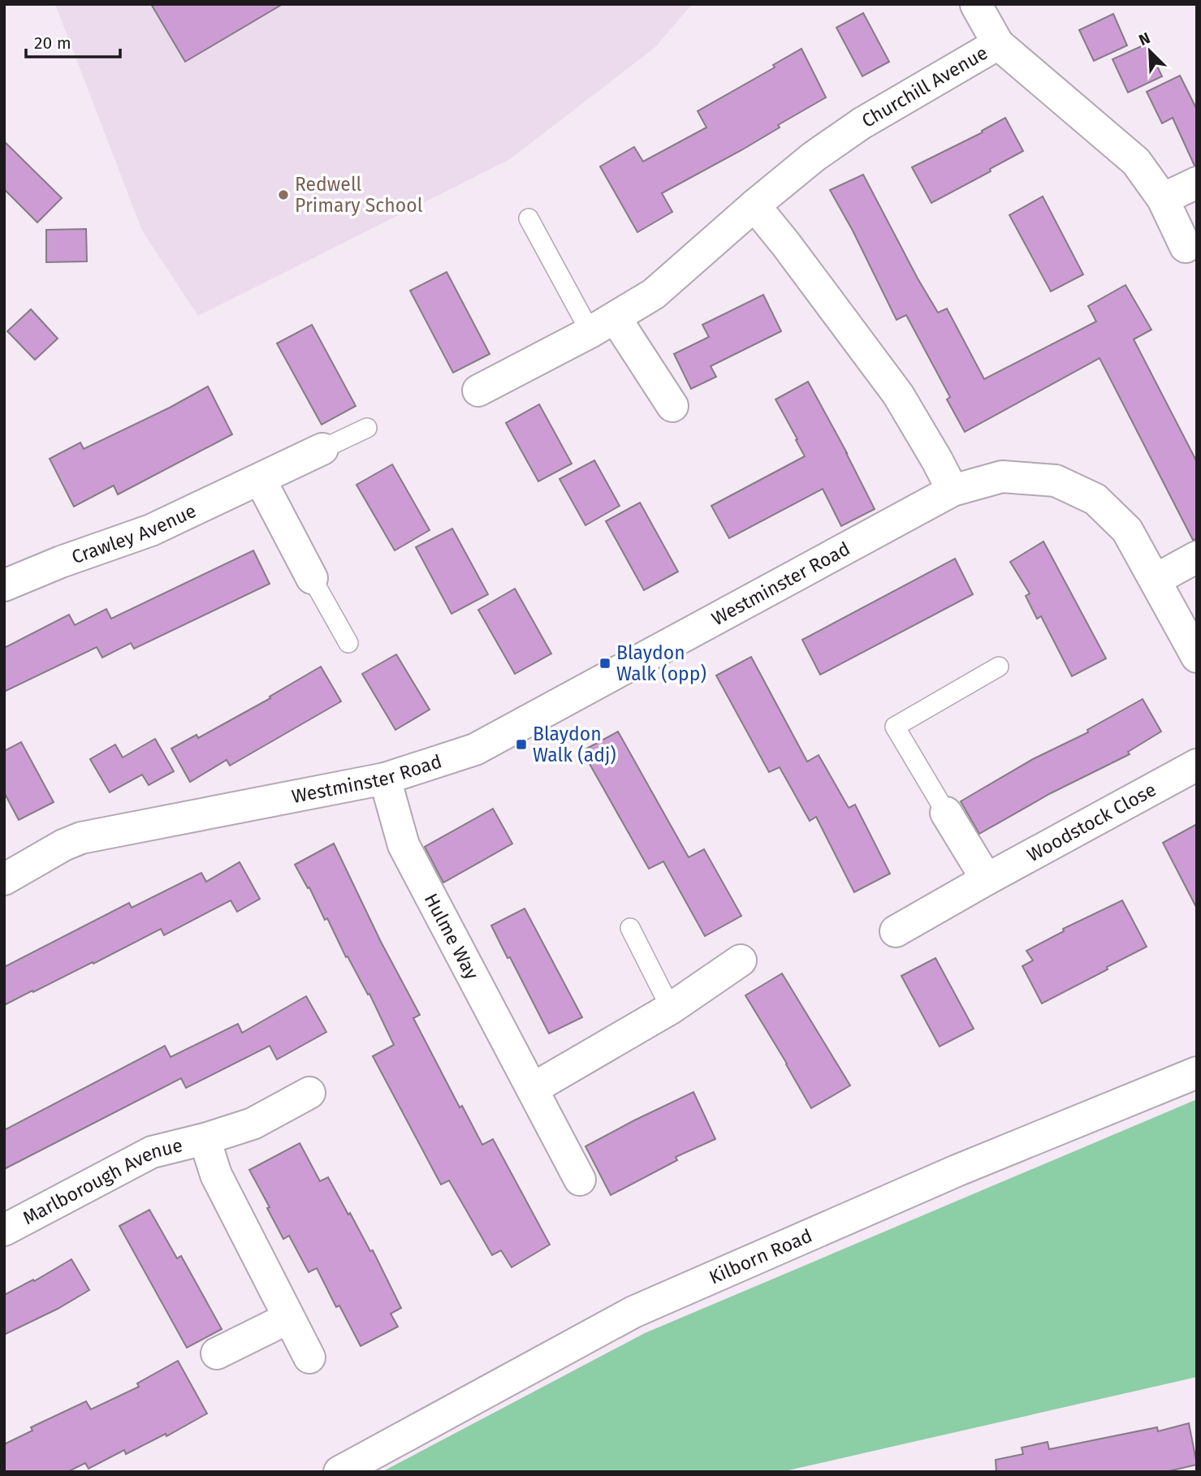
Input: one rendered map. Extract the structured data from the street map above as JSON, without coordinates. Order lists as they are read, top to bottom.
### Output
{
  "streets": {
    "street": [
      "Churchill Avenue",
      "Crawley Avenue",
      "Westminster Road",
      "Woodstock Close",
      "Hulme Way",
      "Marlborough Avenue",
      "Kilborn Road"
    ]
  },
  "crossings": [
    ["Westminster Road", "Hulme Way"]
  ],
  "places": {
    "other": ["Redwell Primary School"],
    "transit": ["Blaydon Walk (opp)", "Blaydon Walk (adj)"]
  },
  "scale_bar": "20 m",
  "north": "top left"
}
